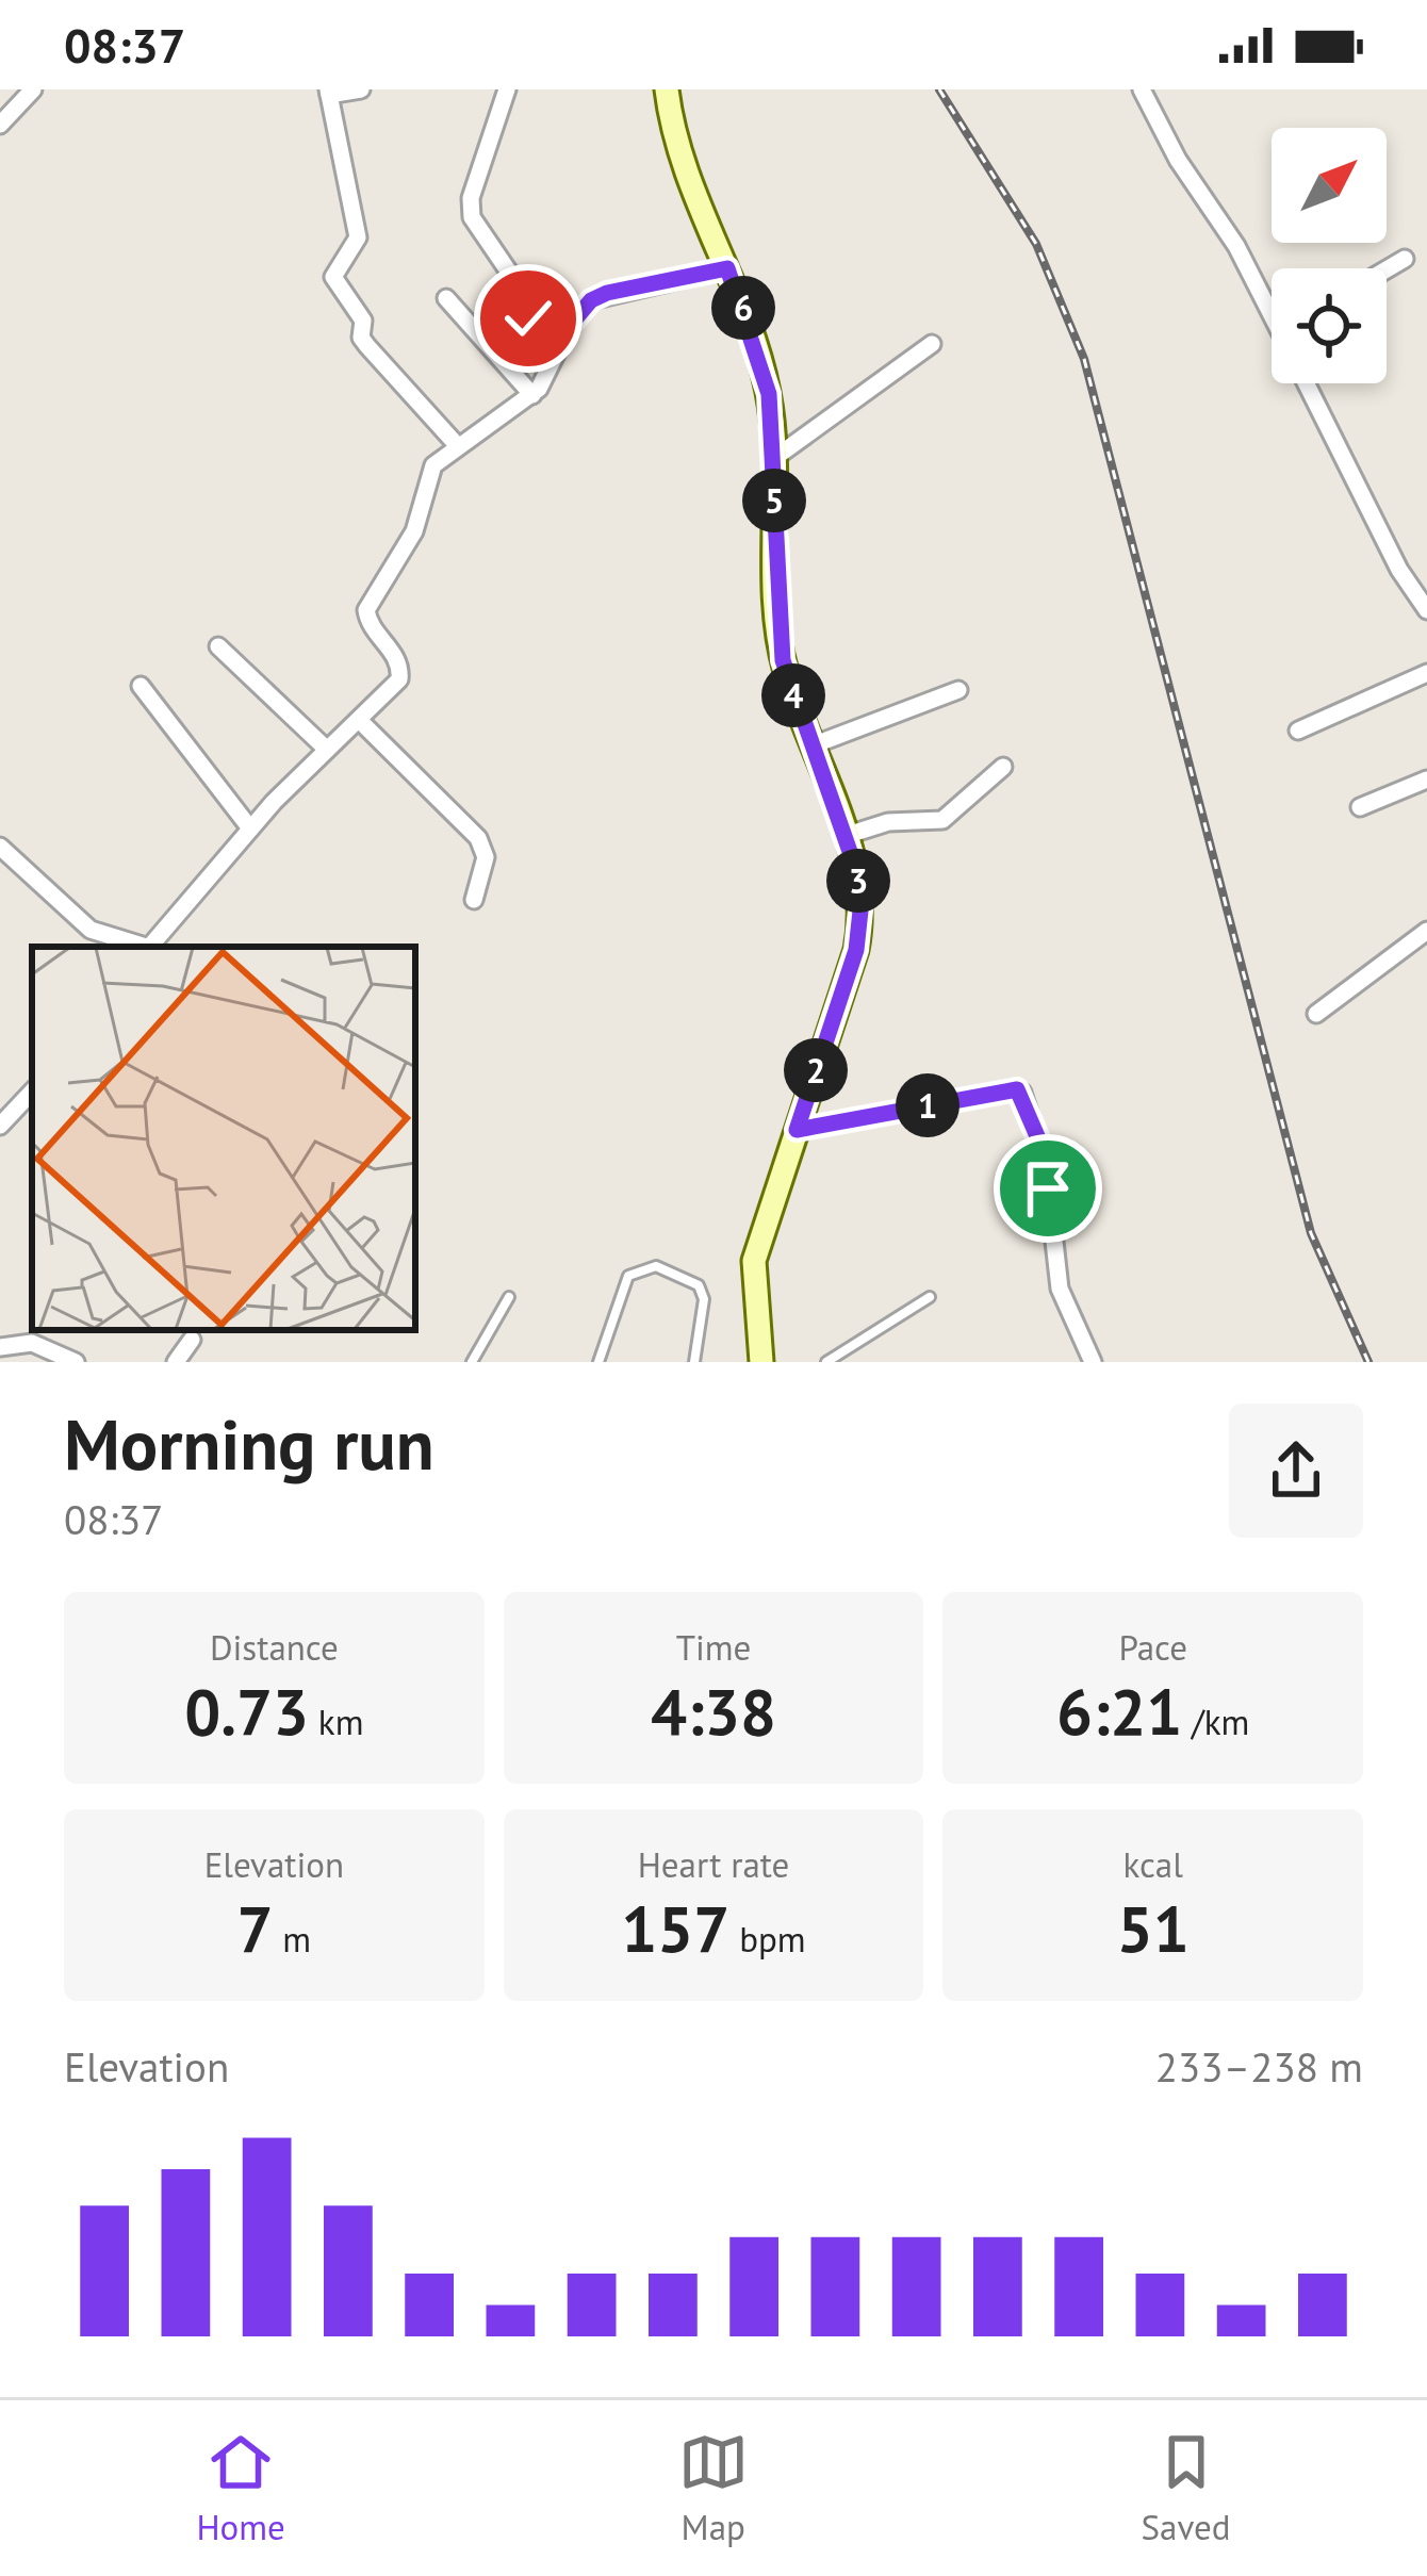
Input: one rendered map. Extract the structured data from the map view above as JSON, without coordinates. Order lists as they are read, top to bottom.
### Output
{
  "north": "top right",
  "page": {
    "status": "08:37",
    "pins": [
      "6",
      "5",
      "4",
      "3",
      "2",
      "1"
    ],
    "heading": ["Morning run", "08:37"],
    "stats": [
      ["Distance", "0.73 km"],
      ["Time", "4:38"],
      ["Pace", "6:21 /km"],
      ["Elevation", "7 m"],
      ["Heart rate", "157 bpm"],
      ["kcal", "51"]
    ],
    "chart": ["Elevation", "233–238 m"],
    "tabs": ["Home", "Map", "Saved"]
  }
}
